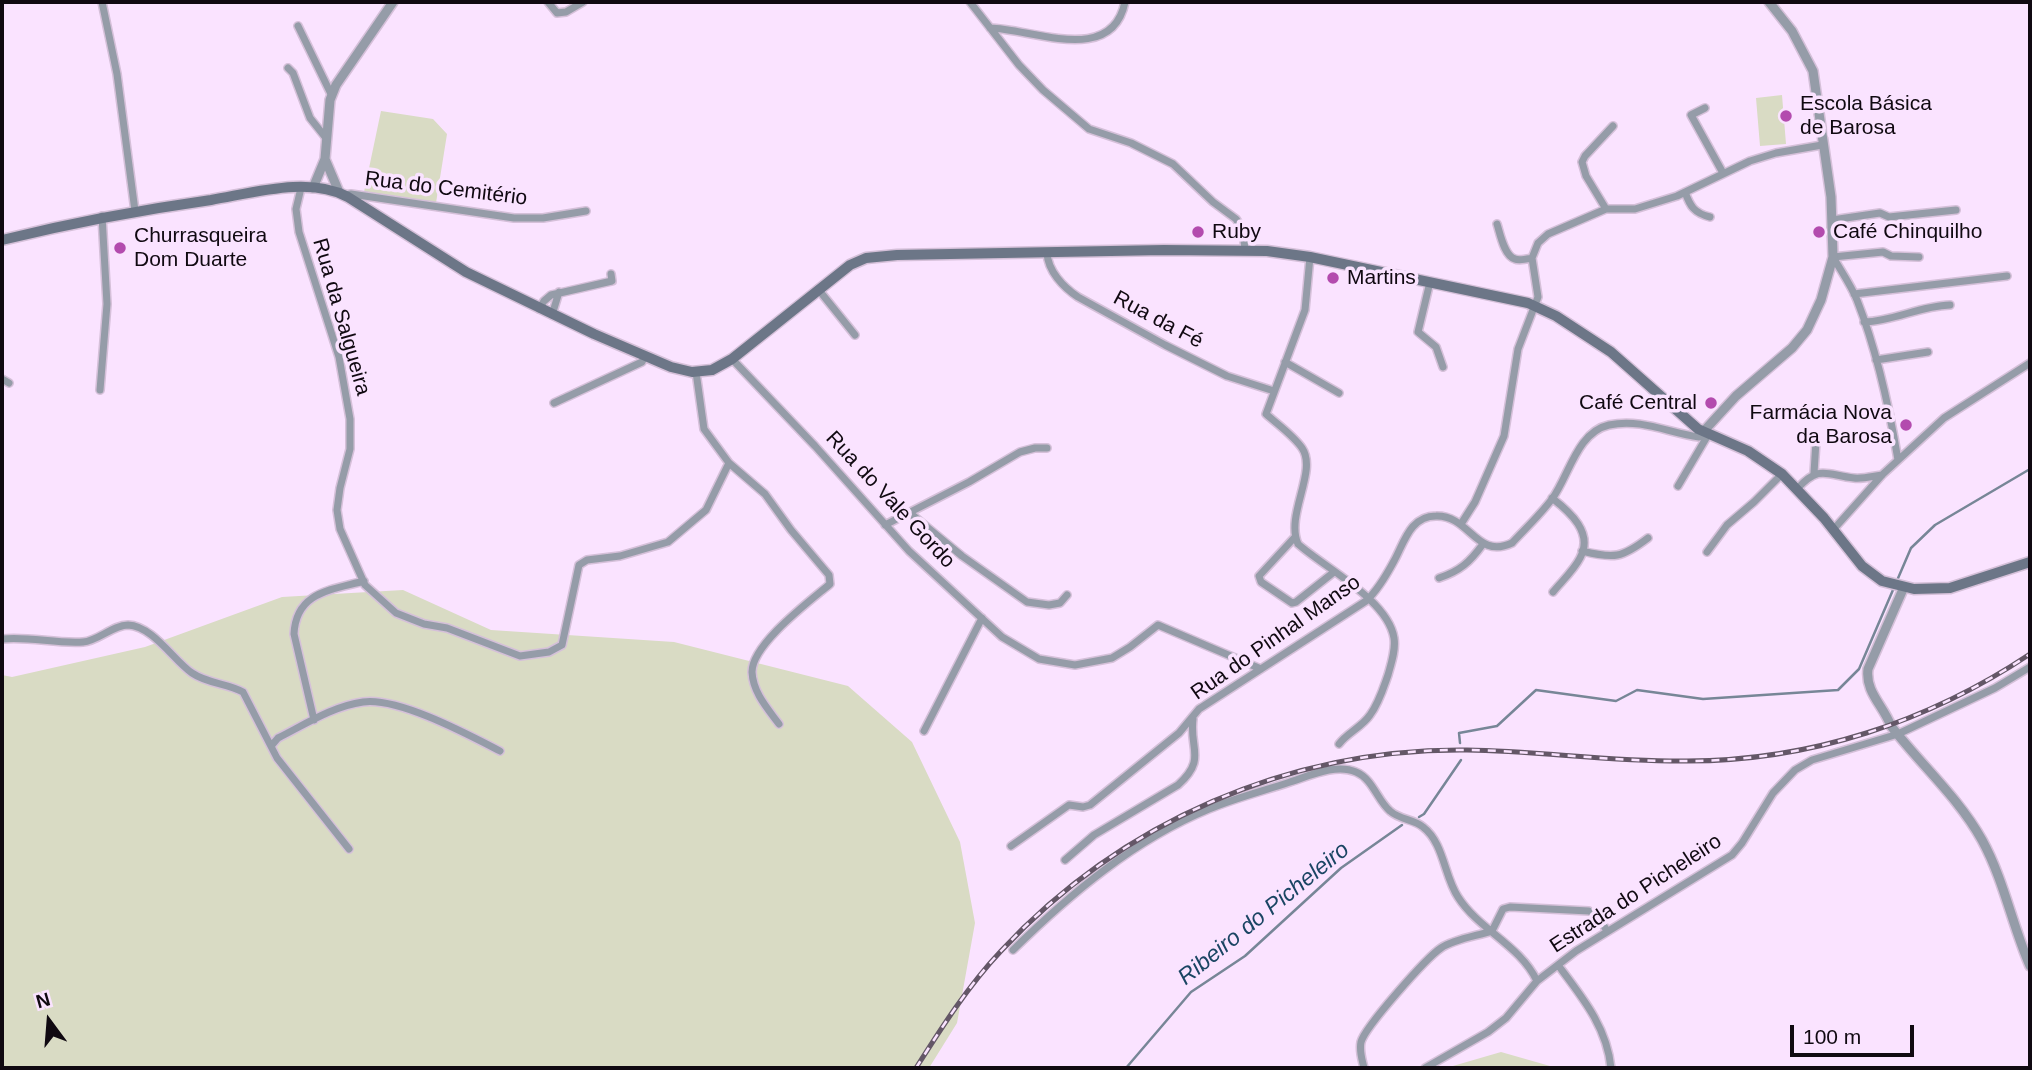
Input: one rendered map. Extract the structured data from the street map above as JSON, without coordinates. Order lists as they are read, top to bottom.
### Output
{
  "streets": {
    "street": [
      "Rua do Cemitério",
      "Rua da Salgueira",
      "Rua da Fé",
      "Rua do Vale Gordo",
      "Rua do Pinhal Manso",
      "Estrada do Picheleiro"
    ]
  },
  "crossings": [
    ["Rua do Vale Gordo", "Rua do Pinhal Manso"]
  ],
  "water": ["Ribeiro do Picheleiro"],
  "places": [
    "Escola Básica de Barosa",
    "Ruby",
    "Café Chinquilho",
    "Churrasqueira Dom Duarte",
    "Martins",
    "Café Central",
    "Farmácia Nova da Barosa"
  ],
  "scale_bar": "100 m",
  "north": "top"
}
